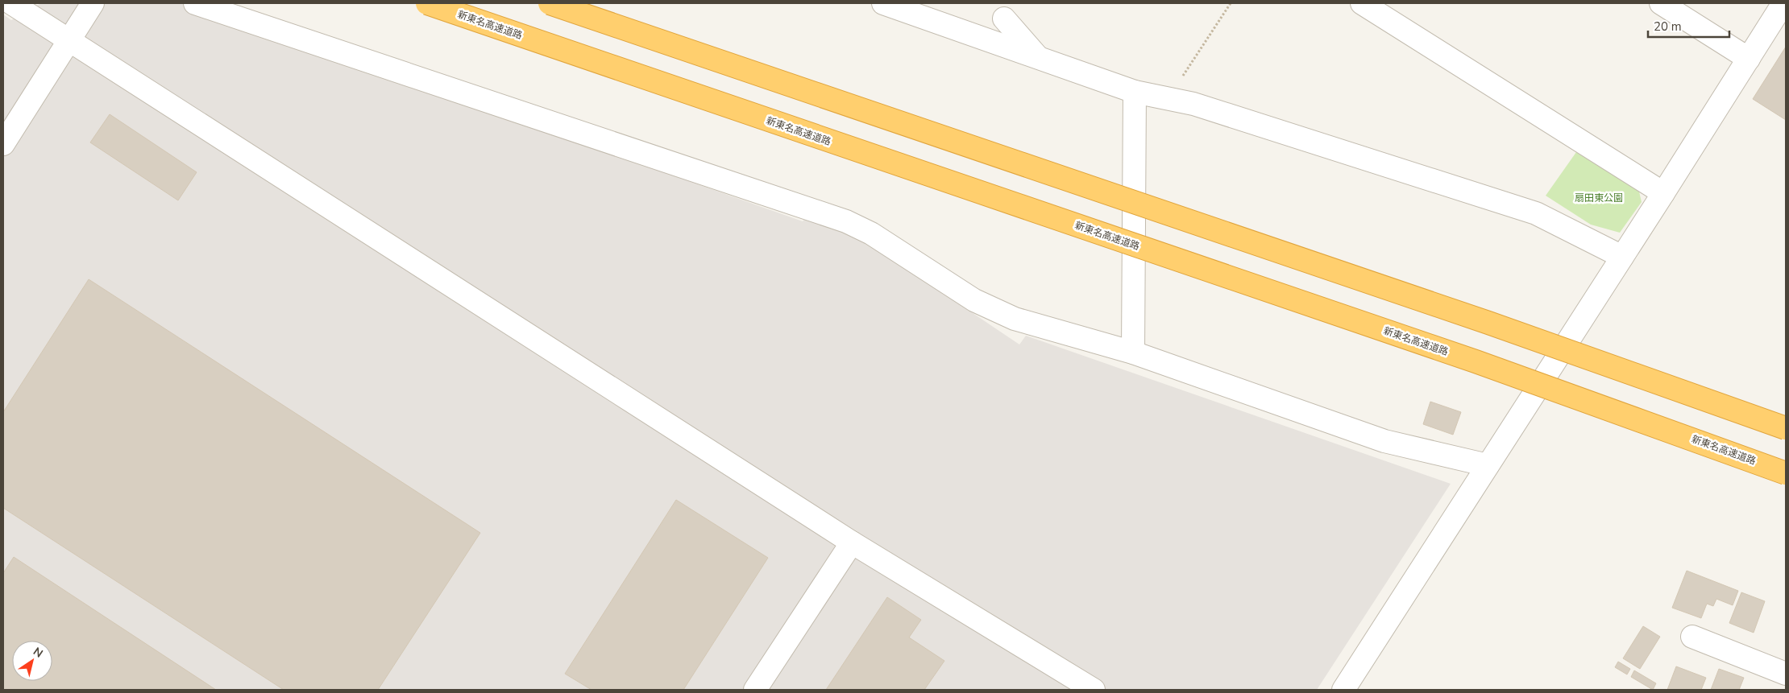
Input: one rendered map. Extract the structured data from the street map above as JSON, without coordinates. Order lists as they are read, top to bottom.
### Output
{
  "streets": {
    "highway": ["新東名高速道路"]
  },
  "parks": ["扇田東公園"],
  "scale_bar": "20 m",
  "north": "top right"
}
